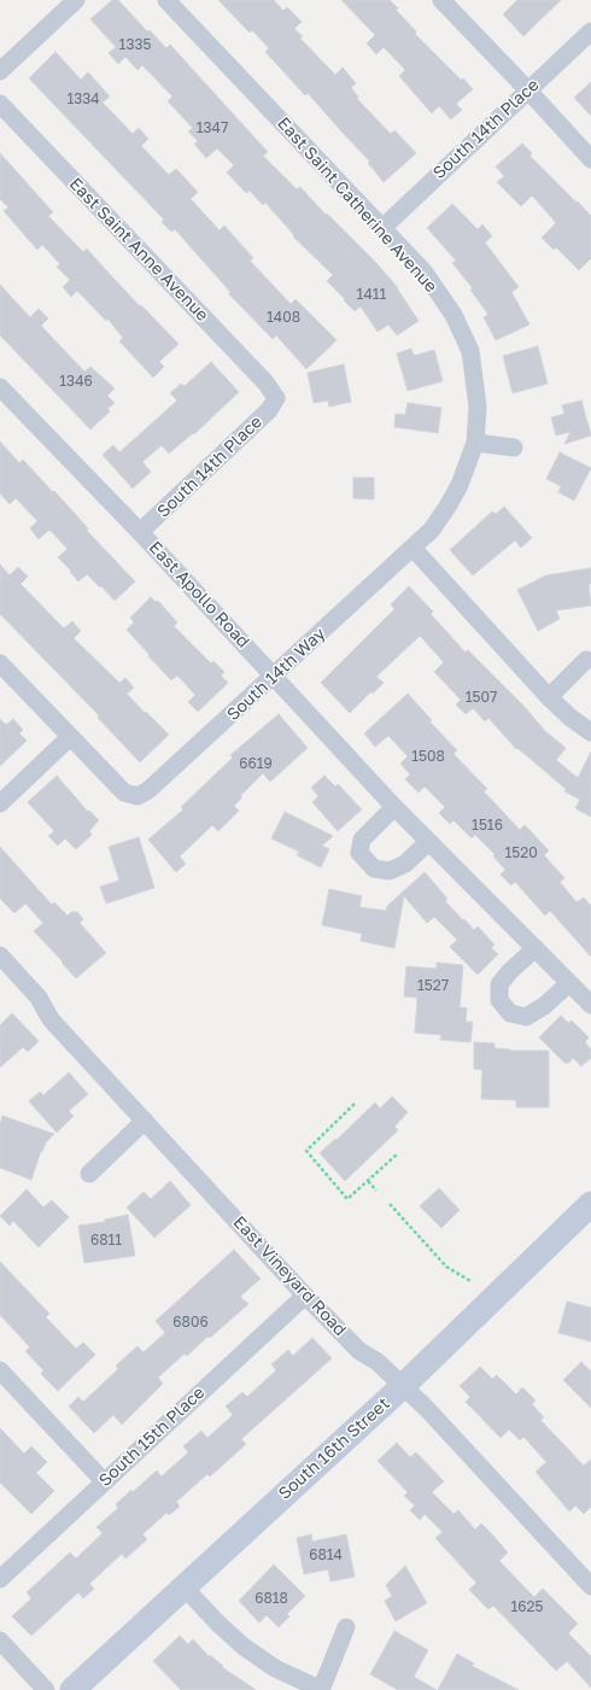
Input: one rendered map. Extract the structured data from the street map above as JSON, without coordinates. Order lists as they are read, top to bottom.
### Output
{
  "streets": {
    "main road": ["South 16th Street"],
    "street": [
      "South 14th Place",
      "East Saint Catherine Avenue",
      "East Saint Anne Avenue",
      "East Apollo Road",
      "South 14th Way",
      "East Vineyard Road",
      "South 15th Place"
    ]
  },
  "crossings": [
    ["South 14th Place", "East Saint Catherine Avenue"],
    ["South 14th Place", "East Saint Anne Avenue"],
    ["South 14th Place", "East Apollo Road"],
    ["East Saint Catherine Avenue", "South 14th Way"],
    ["East Apollo Road", "South 14th Way"],
    ["East Vineyard Road", "South 15th Place"],
    ["East Vineyard Road", "South 16th Street"]
  ],
  "house_numbers": [
    "1335",
    "1334",
    "1347",
    "1411",
    "1408",
    "1346",
    "1507",
    "1508",
    "6619",
    "1516",
    "1520",
    "1527",
    "6811",
    "6806",
    "6814",
    "6818",
    "1625"
  ]
}
